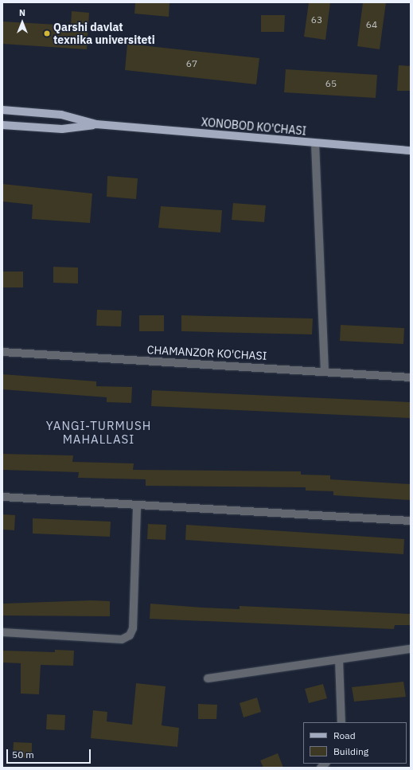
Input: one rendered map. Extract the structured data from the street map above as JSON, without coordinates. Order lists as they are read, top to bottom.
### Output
{
  "streets": {
    "main road": ["XONOBOD KO'CHASI"],
    "street": ["CHAMANZOR KO'CHASI"]
  },
  "districts": ["YANGI-TURMUSH MAHALLASI"],
  "places": ["Qarshi davlat texnika universiteti"],
  "house_numbers": [
    "63",
    "64",
    "67",
    "65"
  ],
  "legend": ["Road", "Building"],
  "scale_bar": "50 m",
  "north": "top"
}
